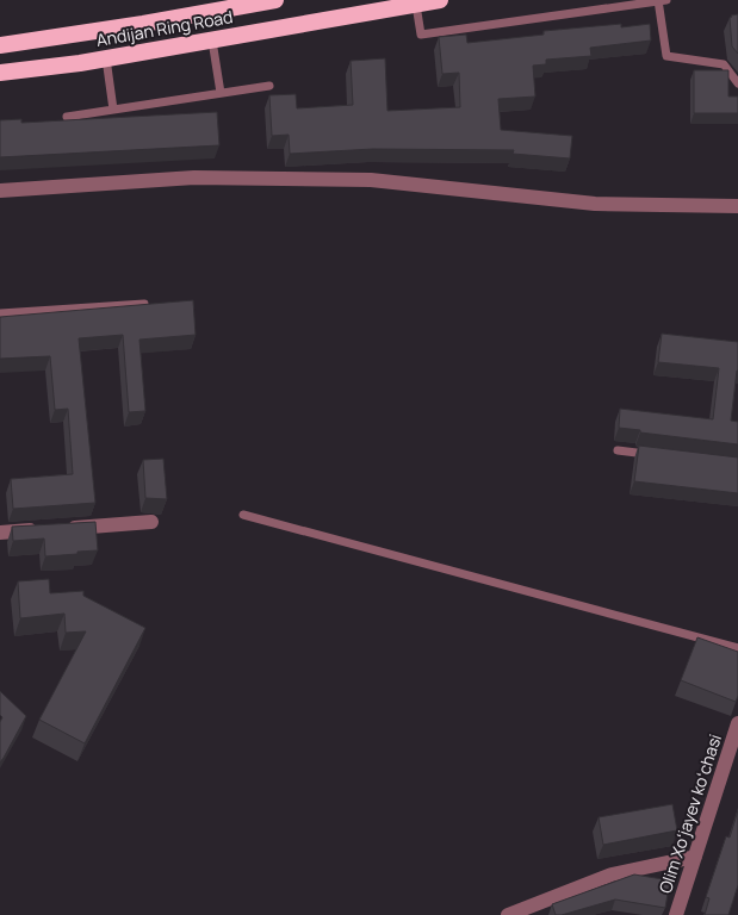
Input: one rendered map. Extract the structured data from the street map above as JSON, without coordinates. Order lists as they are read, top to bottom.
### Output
{
  "streets": {
    "highway": ["Andijan Ring Road"],
    "street": ["Olim Xoʻjayev koʻchasi"]
  }
}
